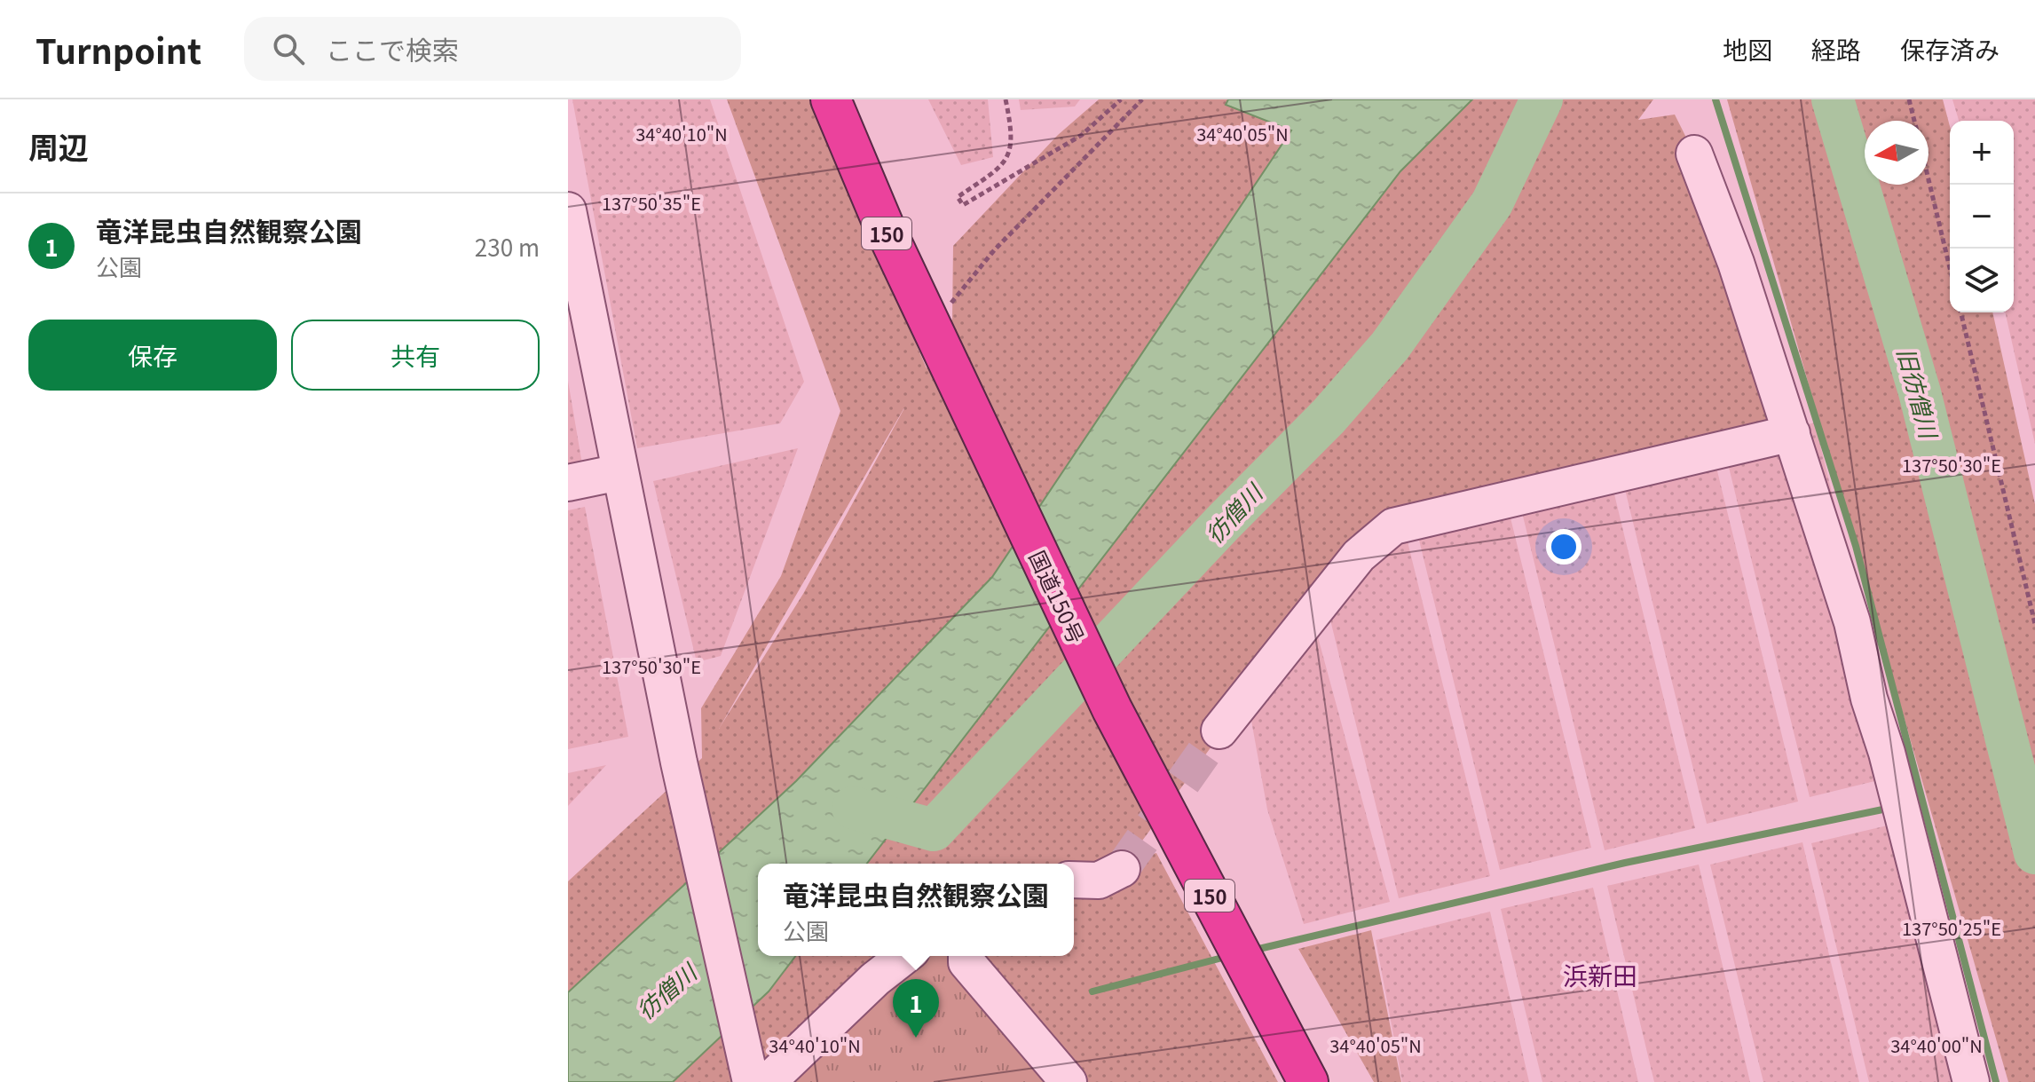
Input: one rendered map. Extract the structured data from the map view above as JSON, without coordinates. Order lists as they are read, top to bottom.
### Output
{
  "streets": {
    "highway": ["150", "国道150号"]
  },
  "districts": ["浜新田"],
  "water": ["旧彷僧川", "彷僧川"],
  "north": "left",
  "page": {
    "header": "Turnpoint",
    "search": "ここで検索",
    "nav": ["地図", "経路", "保存済み"],
    "heading": "周辺",
    "map_buttons": ["+", "−"],
    "list": [
      {
        "mark": "1",
        "name": "竜洋昆虫自然観察公園",
        "note": "公園",
        "value": "230 m"
      }
    ],
    "buttons": ["保存", "共有"],
    "popup": ["竜洋昆虫自然観察公園", "公園"],
    "pins": "1"
  },
  "coordinates": [
    "34°40'10\"N",
    "34°40'05\"N",
    "137°50'35\"E",
    "137°50'30\"E",
    "137°50'25\"E",
    "34°40'00\"N"
  ]
}
